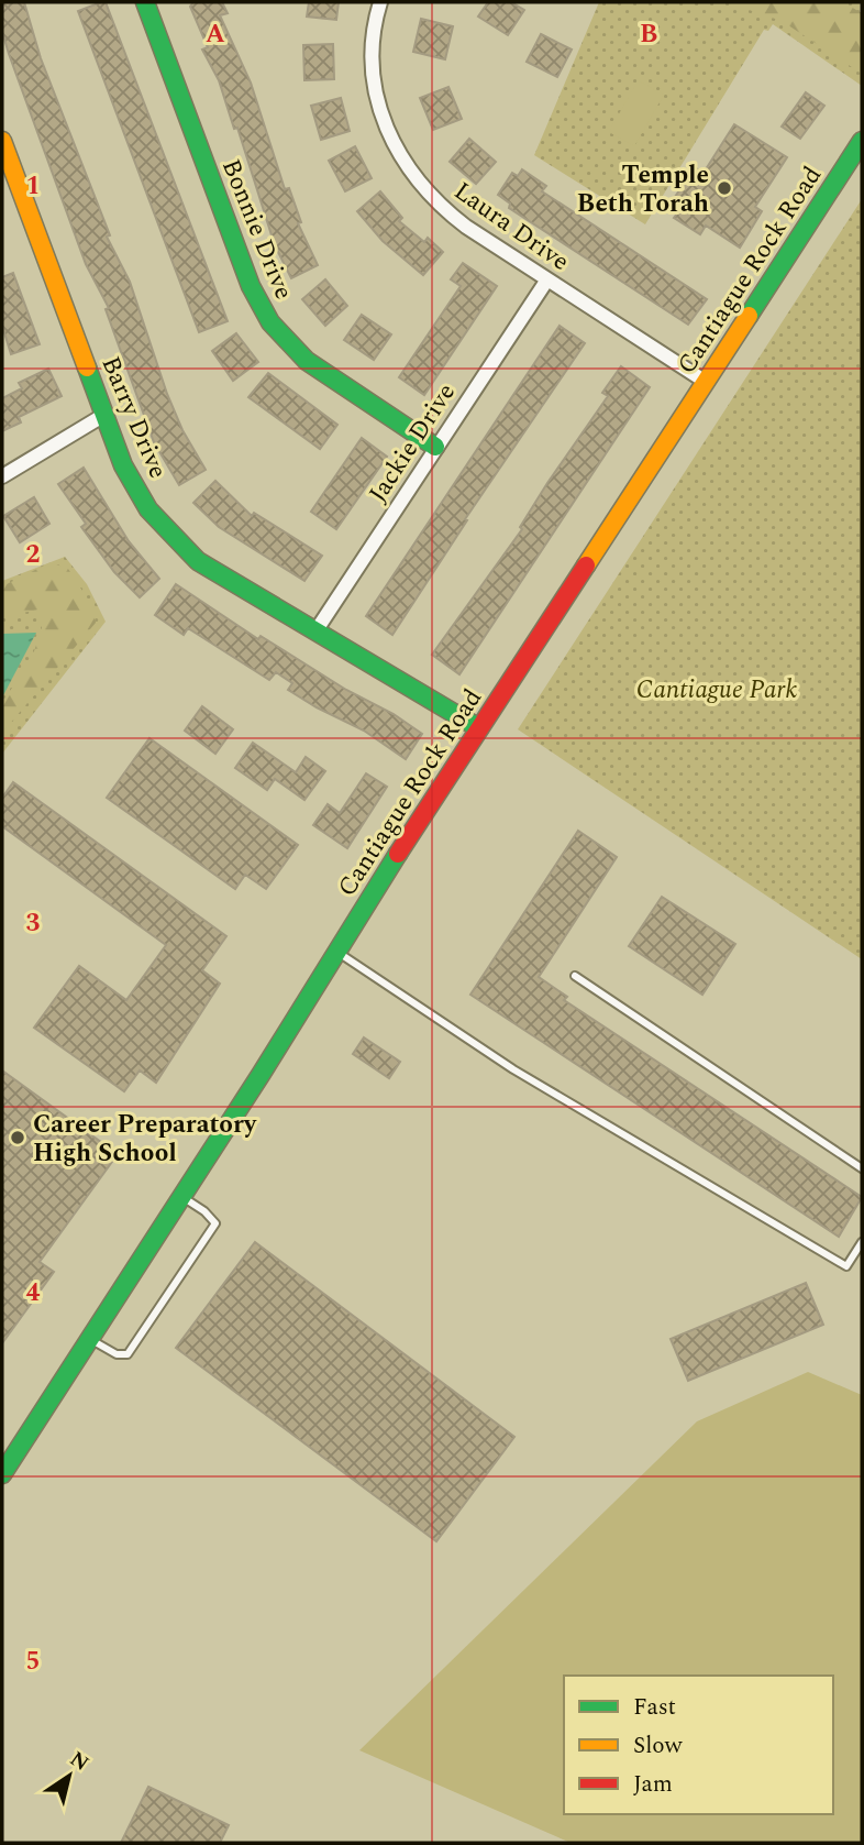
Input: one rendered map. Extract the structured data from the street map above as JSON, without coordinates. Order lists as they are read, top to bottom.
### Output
{
  "streets": {
    "main road": ["Bonnie Drive", "Cantiague Rock Road", "Barry Drive"],
    "street": ["Laura Drive", "Jackie Drive"]
  },
  "crossings": [
    ["Laura Drive", "Cantiague Rock Road"],
    ["Laura Drive", "Jackie Drive"],
    ["Bonnie Drive", "Jackie Drive"],
    ["Cantiague Rock Road", "Barry Drive"],
    ["Barry Drive", "Jackie Drive"]
  ],
  "parks": ["Cantiague Park"],
  "places": ["Temple Beth Torah", "Career Preparatory High School"],
  "legend": ["Fast", "Slow", "Jam"],
  "north": "top right",
  "grid": {
    "columns": ["A", "B"],
    "rows": [
      "1",
      "2",
      "3",
      "4",
      "5"
    ]
  }
}
